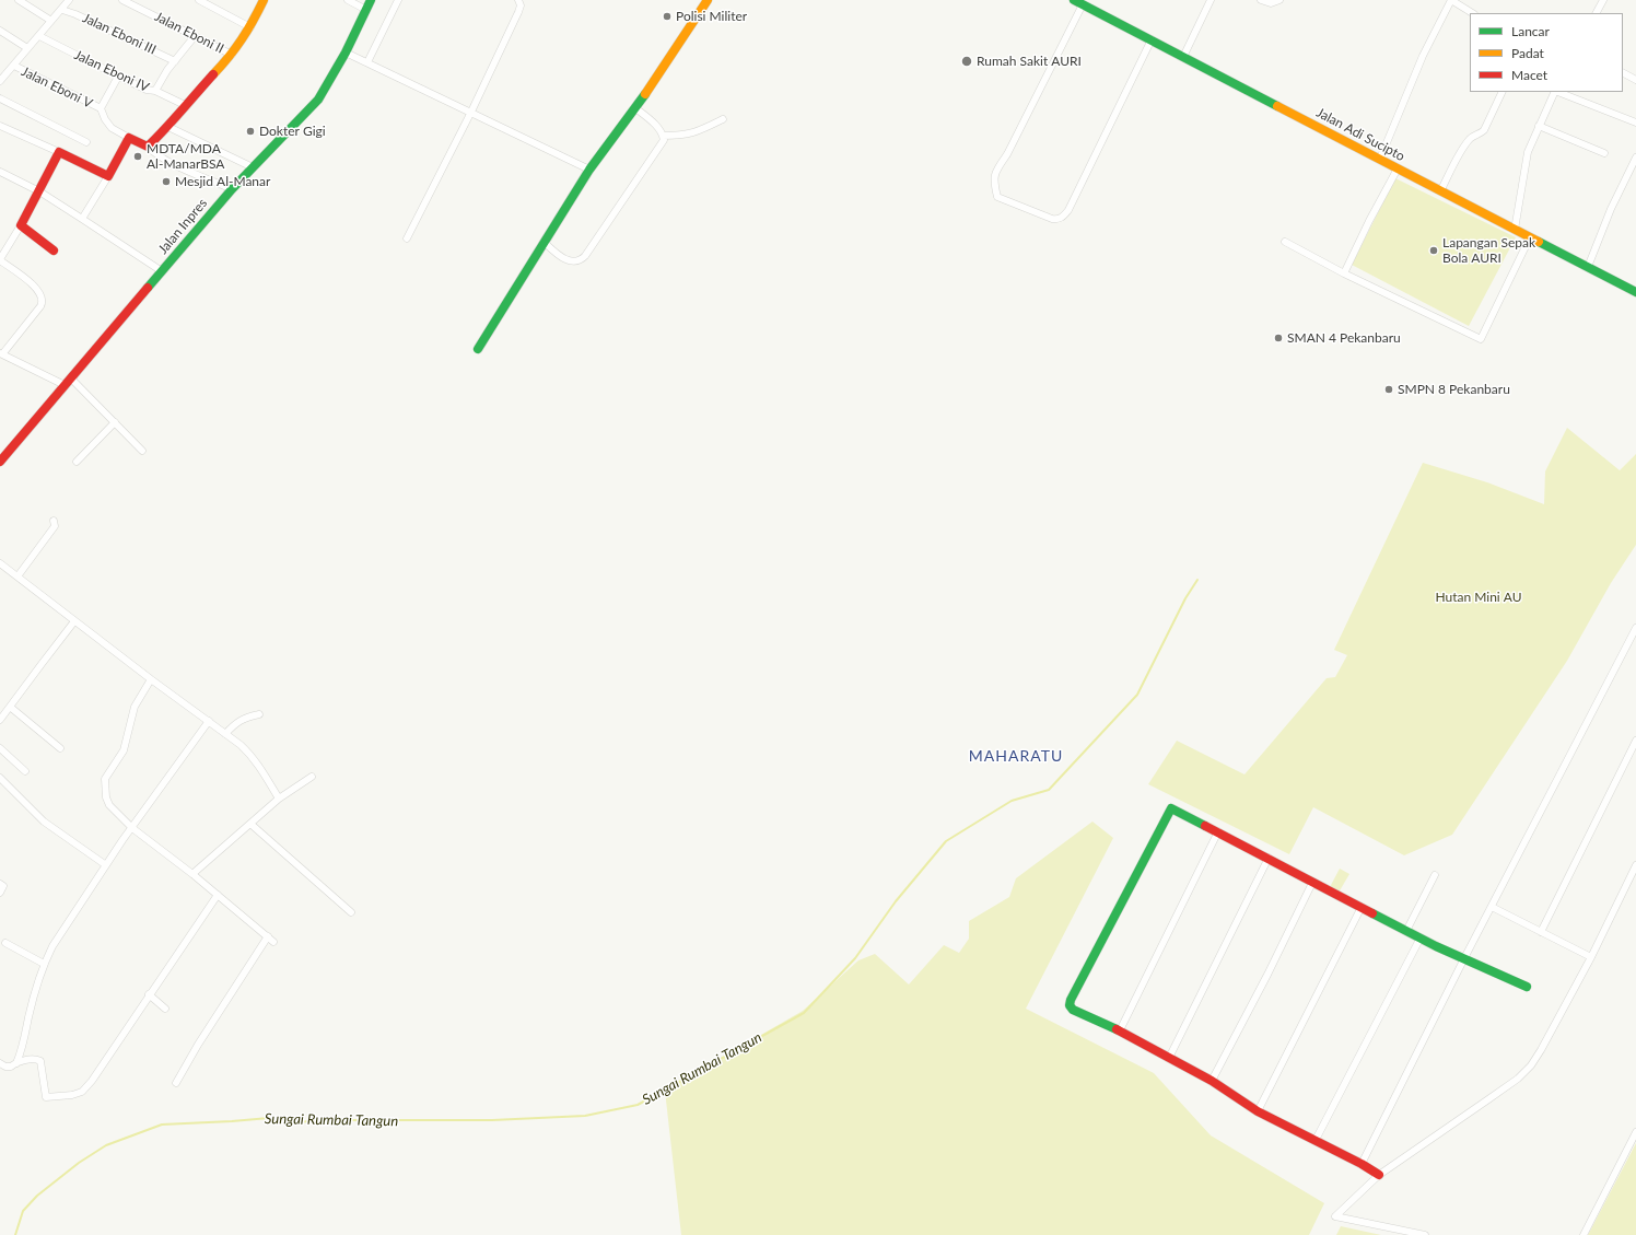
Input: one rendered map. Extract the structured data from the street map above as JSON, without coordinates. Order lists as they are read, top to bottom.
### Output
{
  "streets": {
    "street": [
      "Jalan Eboni II",
      "Jalan Eboni III",
      "Jalan Eboni IV",
      "Jalan Eboni V",
      "Jalan Adi Sucipto",
      "Jalan Inpres"
    ]
  },
  "districts": ["MAHARATU"],
  "water": ["Sungai Rumbai Tangun"],
  "parks": ["Hutan Mini AU"],
  "places": [
    "Polisi Militer",
    "Rumah Sakit AURI",
    "Dokter Gigi",
    "MDTA/MDA Al-ManarBSA",
    "Mesjid Al-Manar",
    "Lapangan Sepak Bola AURI",
    "SMAN 4 Pekanbaru",
    "SMPN 8 Pekanbaru"
  ],
  "legend": ["Lancar", "Padat", "Macet"]
}
